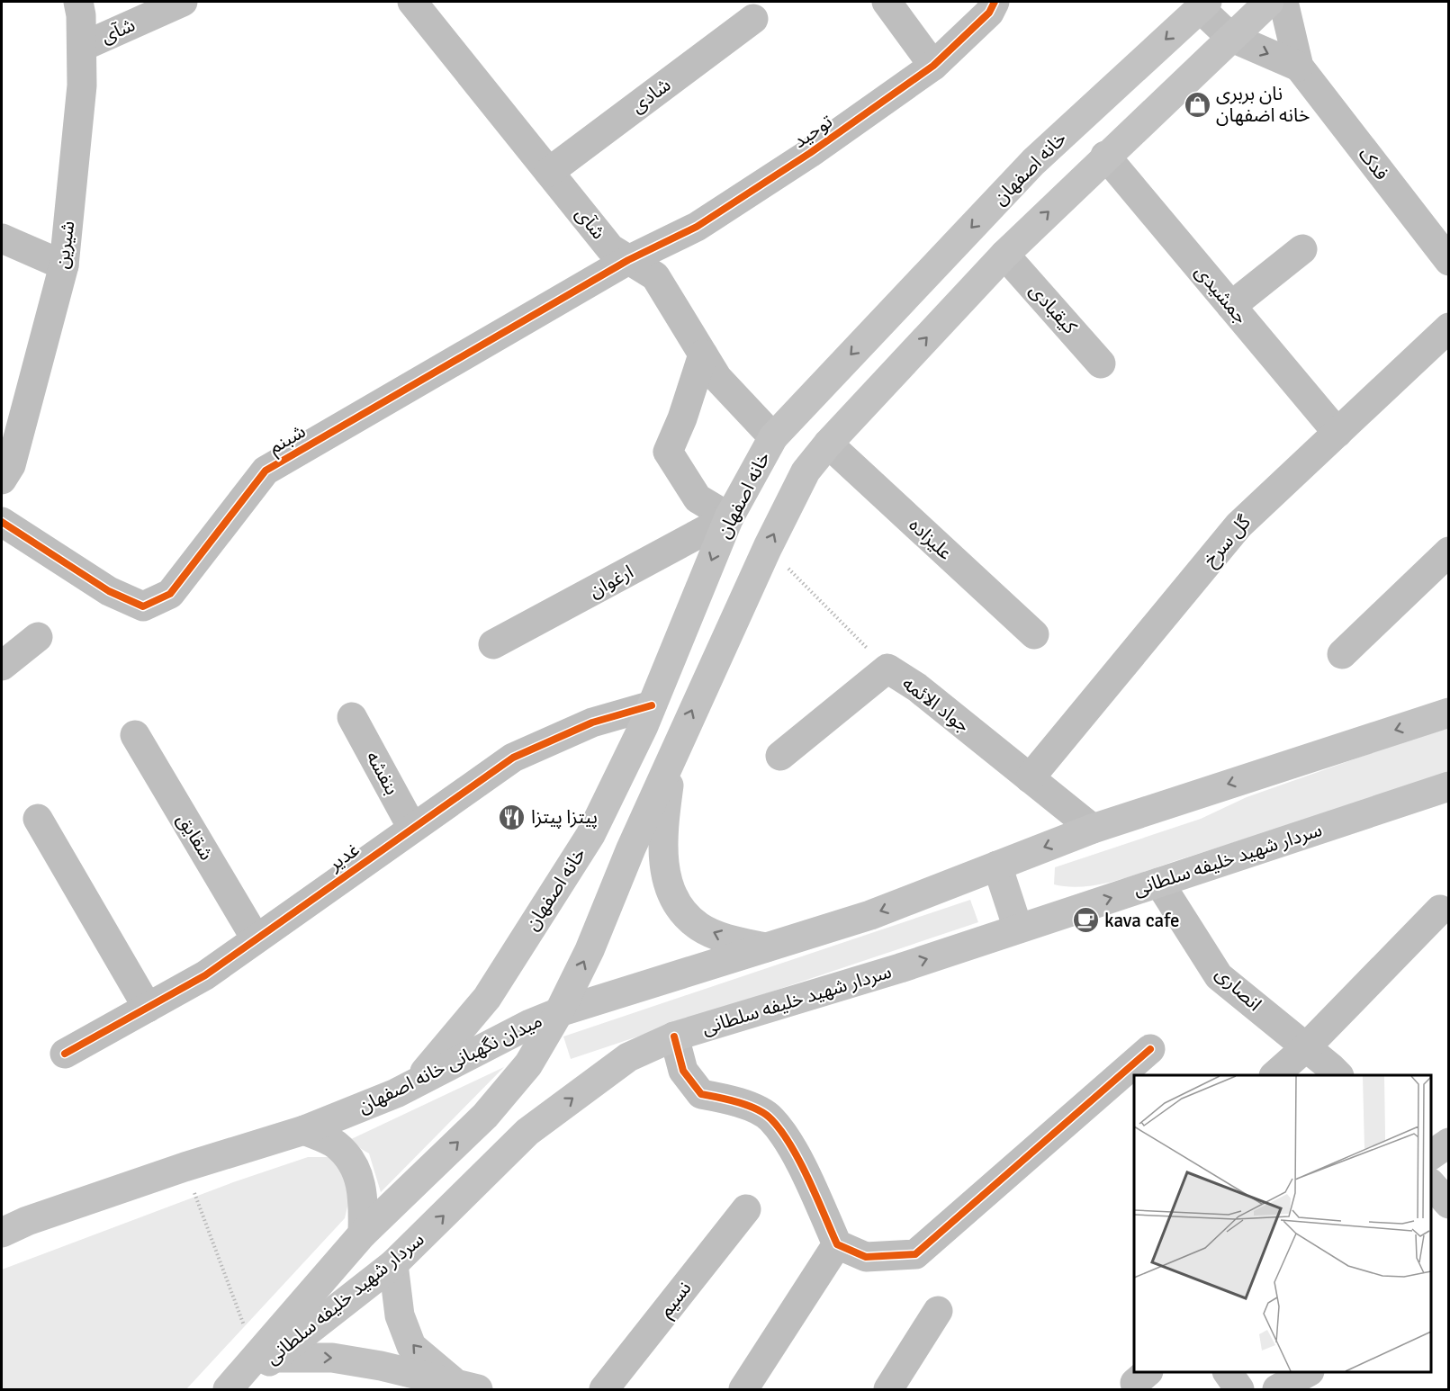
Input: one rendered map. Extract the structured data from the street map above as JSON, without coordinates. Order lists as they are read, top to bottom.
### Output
{
  "streets": {
    "main road": ["خانه اصفهان", "سردار شهید خلیفه سلطانی", "میدان نگهبانی خانه اصفهان"],
    "street": [
      "شآی",
      "شادی",
      "توحید",
      "فدک",
      "شیرین",
      "جمشیدی",
      "کیقبادی",
      "شبنم",
      "علیزاده",
      "گل سرخ",
      "ارغوان",
      "جواد الائمه",
      "بنفشه",
      "شقایق",
      "غدیر",
      "انصاری",
      "نسیم"
    ]
  },
  "crossings": [
    ["شآی", "شادی"],
    ["شآی", "توحید"],
    ["شآی", "خانه اصفهان"],
    ["شآی", "شیرین"],
    ["شآی", "شبنم"],
    ["توحید", "شبنم"],
    ["فدک", "خانه اصفهان"],
    ["خانه اصفهان", "ارغوان"],
    ["خانه اصفهان", "غدیر"],
    ["خانه اصفهان", "میدان نگهبانی خانه اصفهان"],
    ["جمشیدی", "گل سرخ"],
    ["گل سرخ", "جواد الائمه"],
    ["بنفشه", "غدیر"],
    ["شقایق", "غدیر"],
    ["سردار شهید خلیفه سلطانی", "انصاری"],
    ["سردار شهید خلیفه سلطانی", "میدان نگهبانی خانه اصفهان"]
  ],
  "places": {
    "shop": ["نان بربری خانه اضفهان"],
    "restaurant": ["پیتزا پیتزا"],
    "cafe": ["kava cafe"]
  }
}
